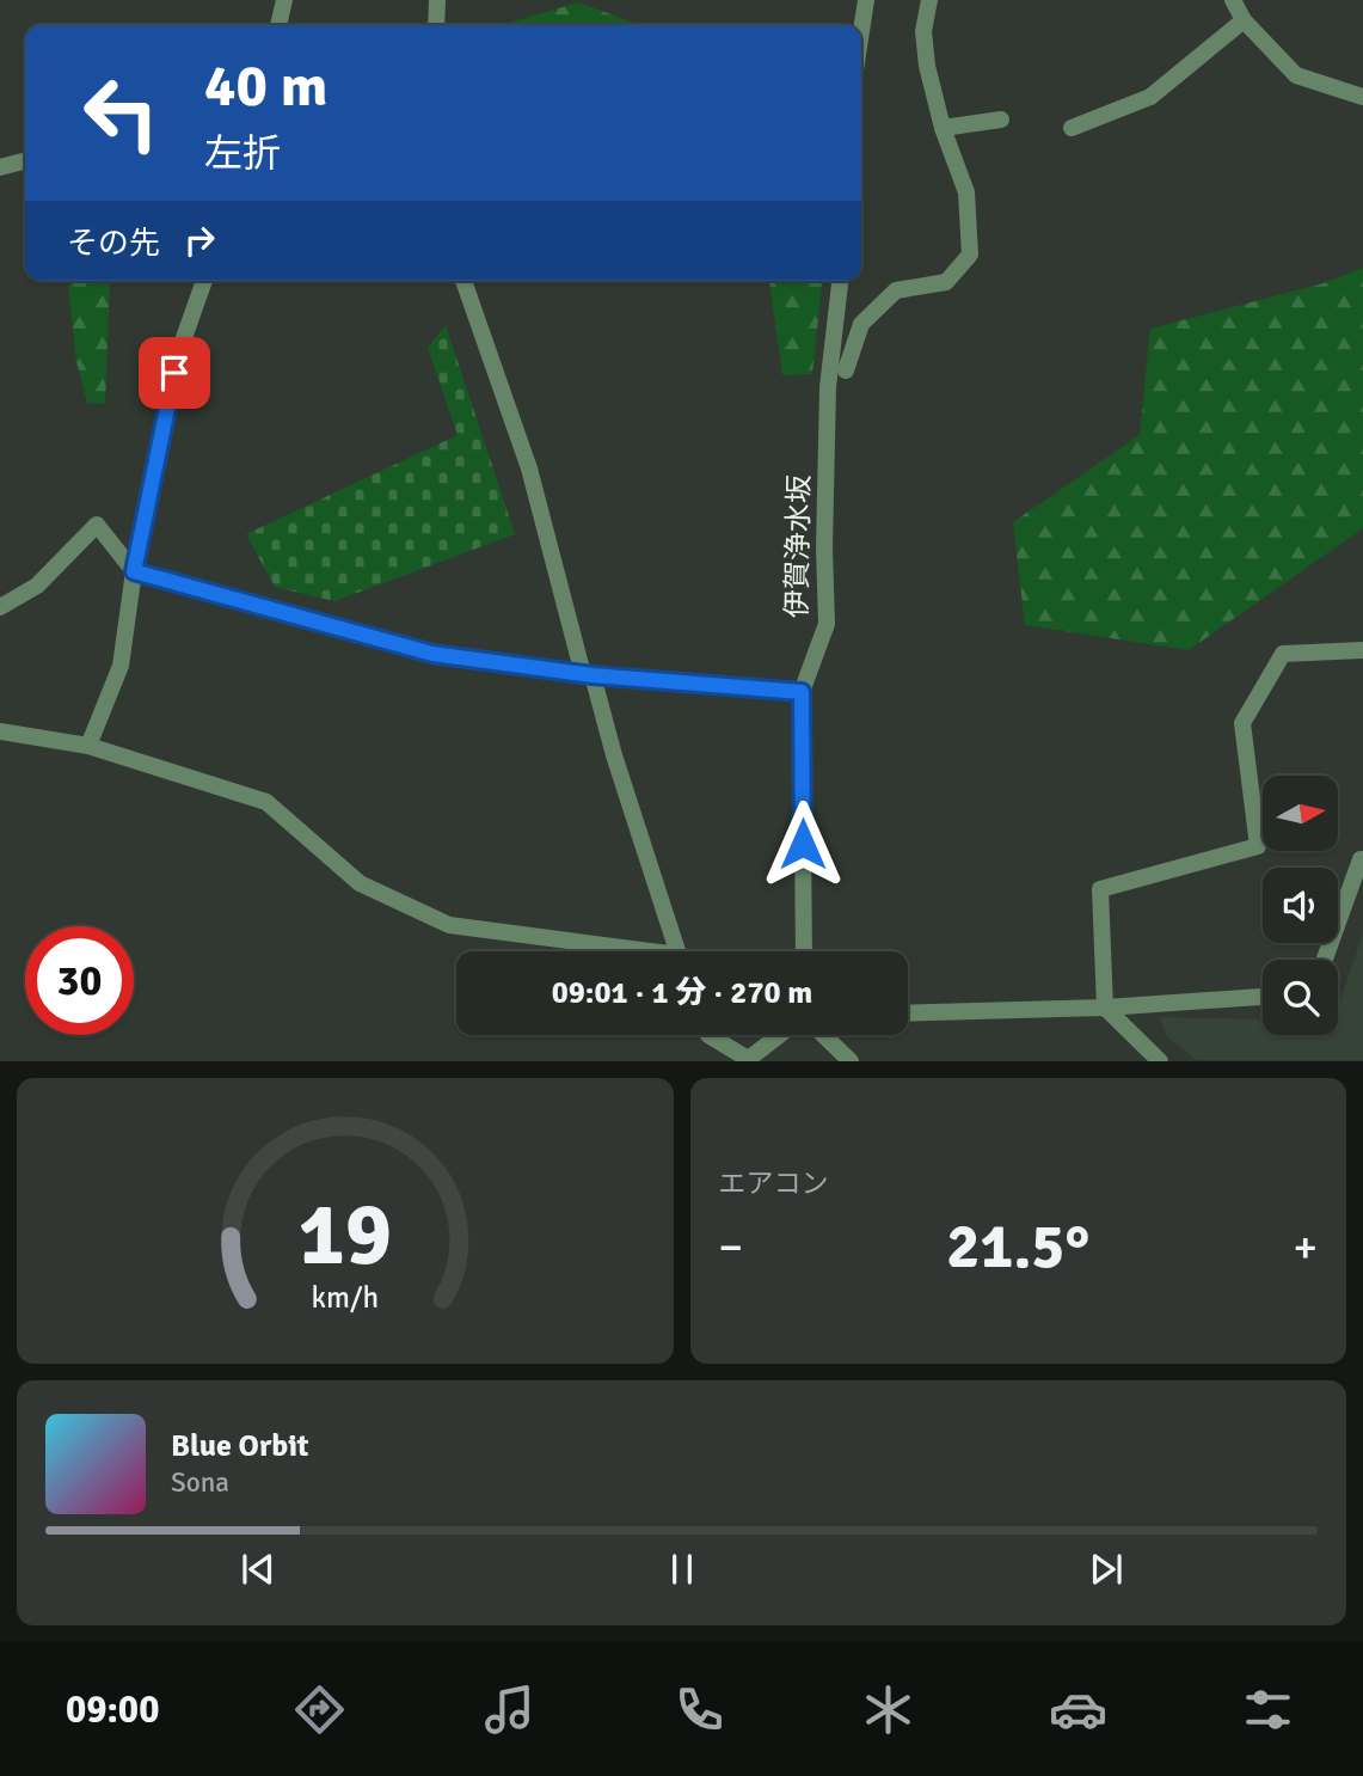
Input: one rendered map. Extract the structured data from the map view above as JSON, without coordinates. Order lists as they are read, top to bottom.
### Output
{
  "streets": {
    "street": ["伊賀浄水坂"]
  },
  "north": "right",
  "page": {
    "turn": ["40 m", "左折"],
    "then": "その先",
    "limit": "30",
    "trip": "09:01 · 1 分 · 270 m",
    "tile": "エアコン",
    "heat": ["−", "21.5°", "+"],
    "song": ["Blue Orbit", "Sona"],
    "tabs": "09:00",
    "gauge": ["19", "km/h"]
  }
}
